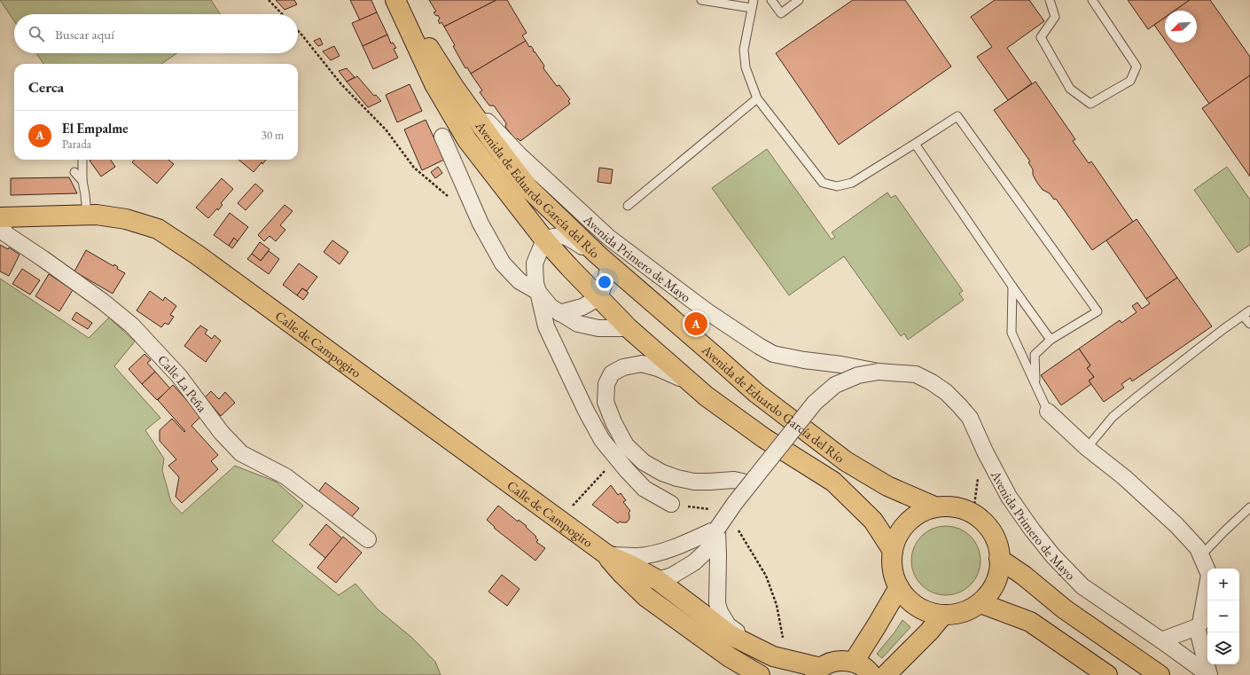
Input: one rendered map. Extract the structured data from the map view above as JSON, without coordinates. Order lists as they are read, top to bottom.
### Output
{
  "streets": {
    "main road": ["Avenida de Eduardo García del Río", "Calle de Campogiro"],
    "street": ["Avenida Primero de Mayo", "Calle La Peña"]
  },
  "crossings": [
    ["Avenida de Eduardo García del Río", "Avenida Primero de Mayo"],
    ["Avenida Primero de Mayo", "Calle de Campogiro"]
  ],
  "north": "bottom left",
  "page": {
    "search": "Buscar aquí",
    "heading": "Cerca",
    "list": [
      {
        "mark": "A",
        "name": "El Empalme",
        "note": "Parada",
        "value": "30 m"
      }
    ],
    "pins": "A",
    "map_buttons": ["+", "−"]
  }
}
